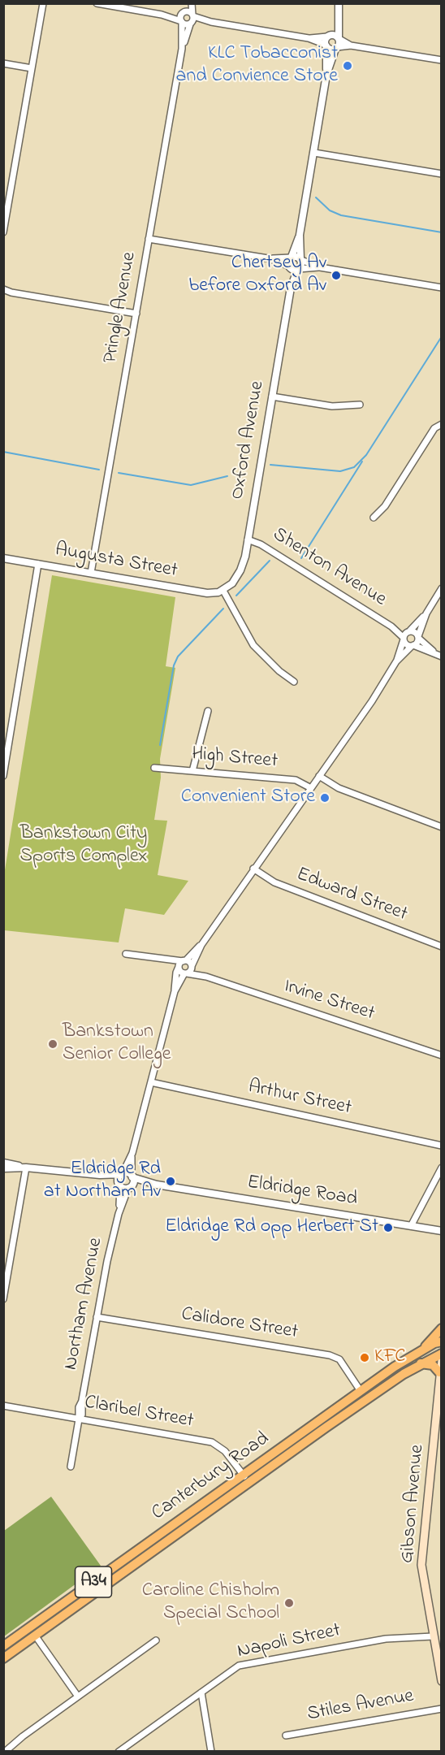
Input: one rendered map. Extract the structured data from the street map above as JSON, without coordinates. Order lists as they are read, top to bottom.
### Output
{
  "streets": {
    "highway": ["Canterbury Road", "A34"],
    "main road": ["Gibson Avenue"],
    "street": [
      "Pringle Avenue",
      "Oxford Avenue",
      "Augusta Street",
      "Shenton Avenue",
      "High Street",
      "Edward Street",
      "Irvine Street",
      "Arthur Street",
      "Eldridge Road",
      "Northam Avenue",
      "Calidore Street",
      "Claribel Street",
      "Napoli Street",
      "Stiles Avenue"
    ]
  },
  "crossings": [
    ["Pringle Avenue", "Augusta Street"],
    ["Oxford Avenue", "Augusta Street"],
    ["Oxford Avenue", "Shenton Avenue"],
    ["Irvine Street", "Northam Avenue"],
    ["Arthur Street", "Northam Avenue"],
    ["Eldridge Road", "Northam Avenue"],
    ["Northam Avenue", "Calidore Street"],
    ["Northam Avenue", "Claribel Street"],
    ["Calidore Street", "Canterbury Road"],
    ["Claribel Street", "Canterbury Road"],
    ["Gibson Avenue", "Napoli Street"]
  ],
  "parks": ["Bankstown City Sports Complex"],
  "places": [
    "KLC Tobacconist and Convience Store",
    "Chertsey Av before Oxford Av",
    "Convenient Store",
    "Bankstown Senior College",
    "Eldridge Rd at Northam Av",
    "Eldridge Rd opp Herbert St",
    "KFC",
    "Caroline Chisholm Special School"
  ]
}
